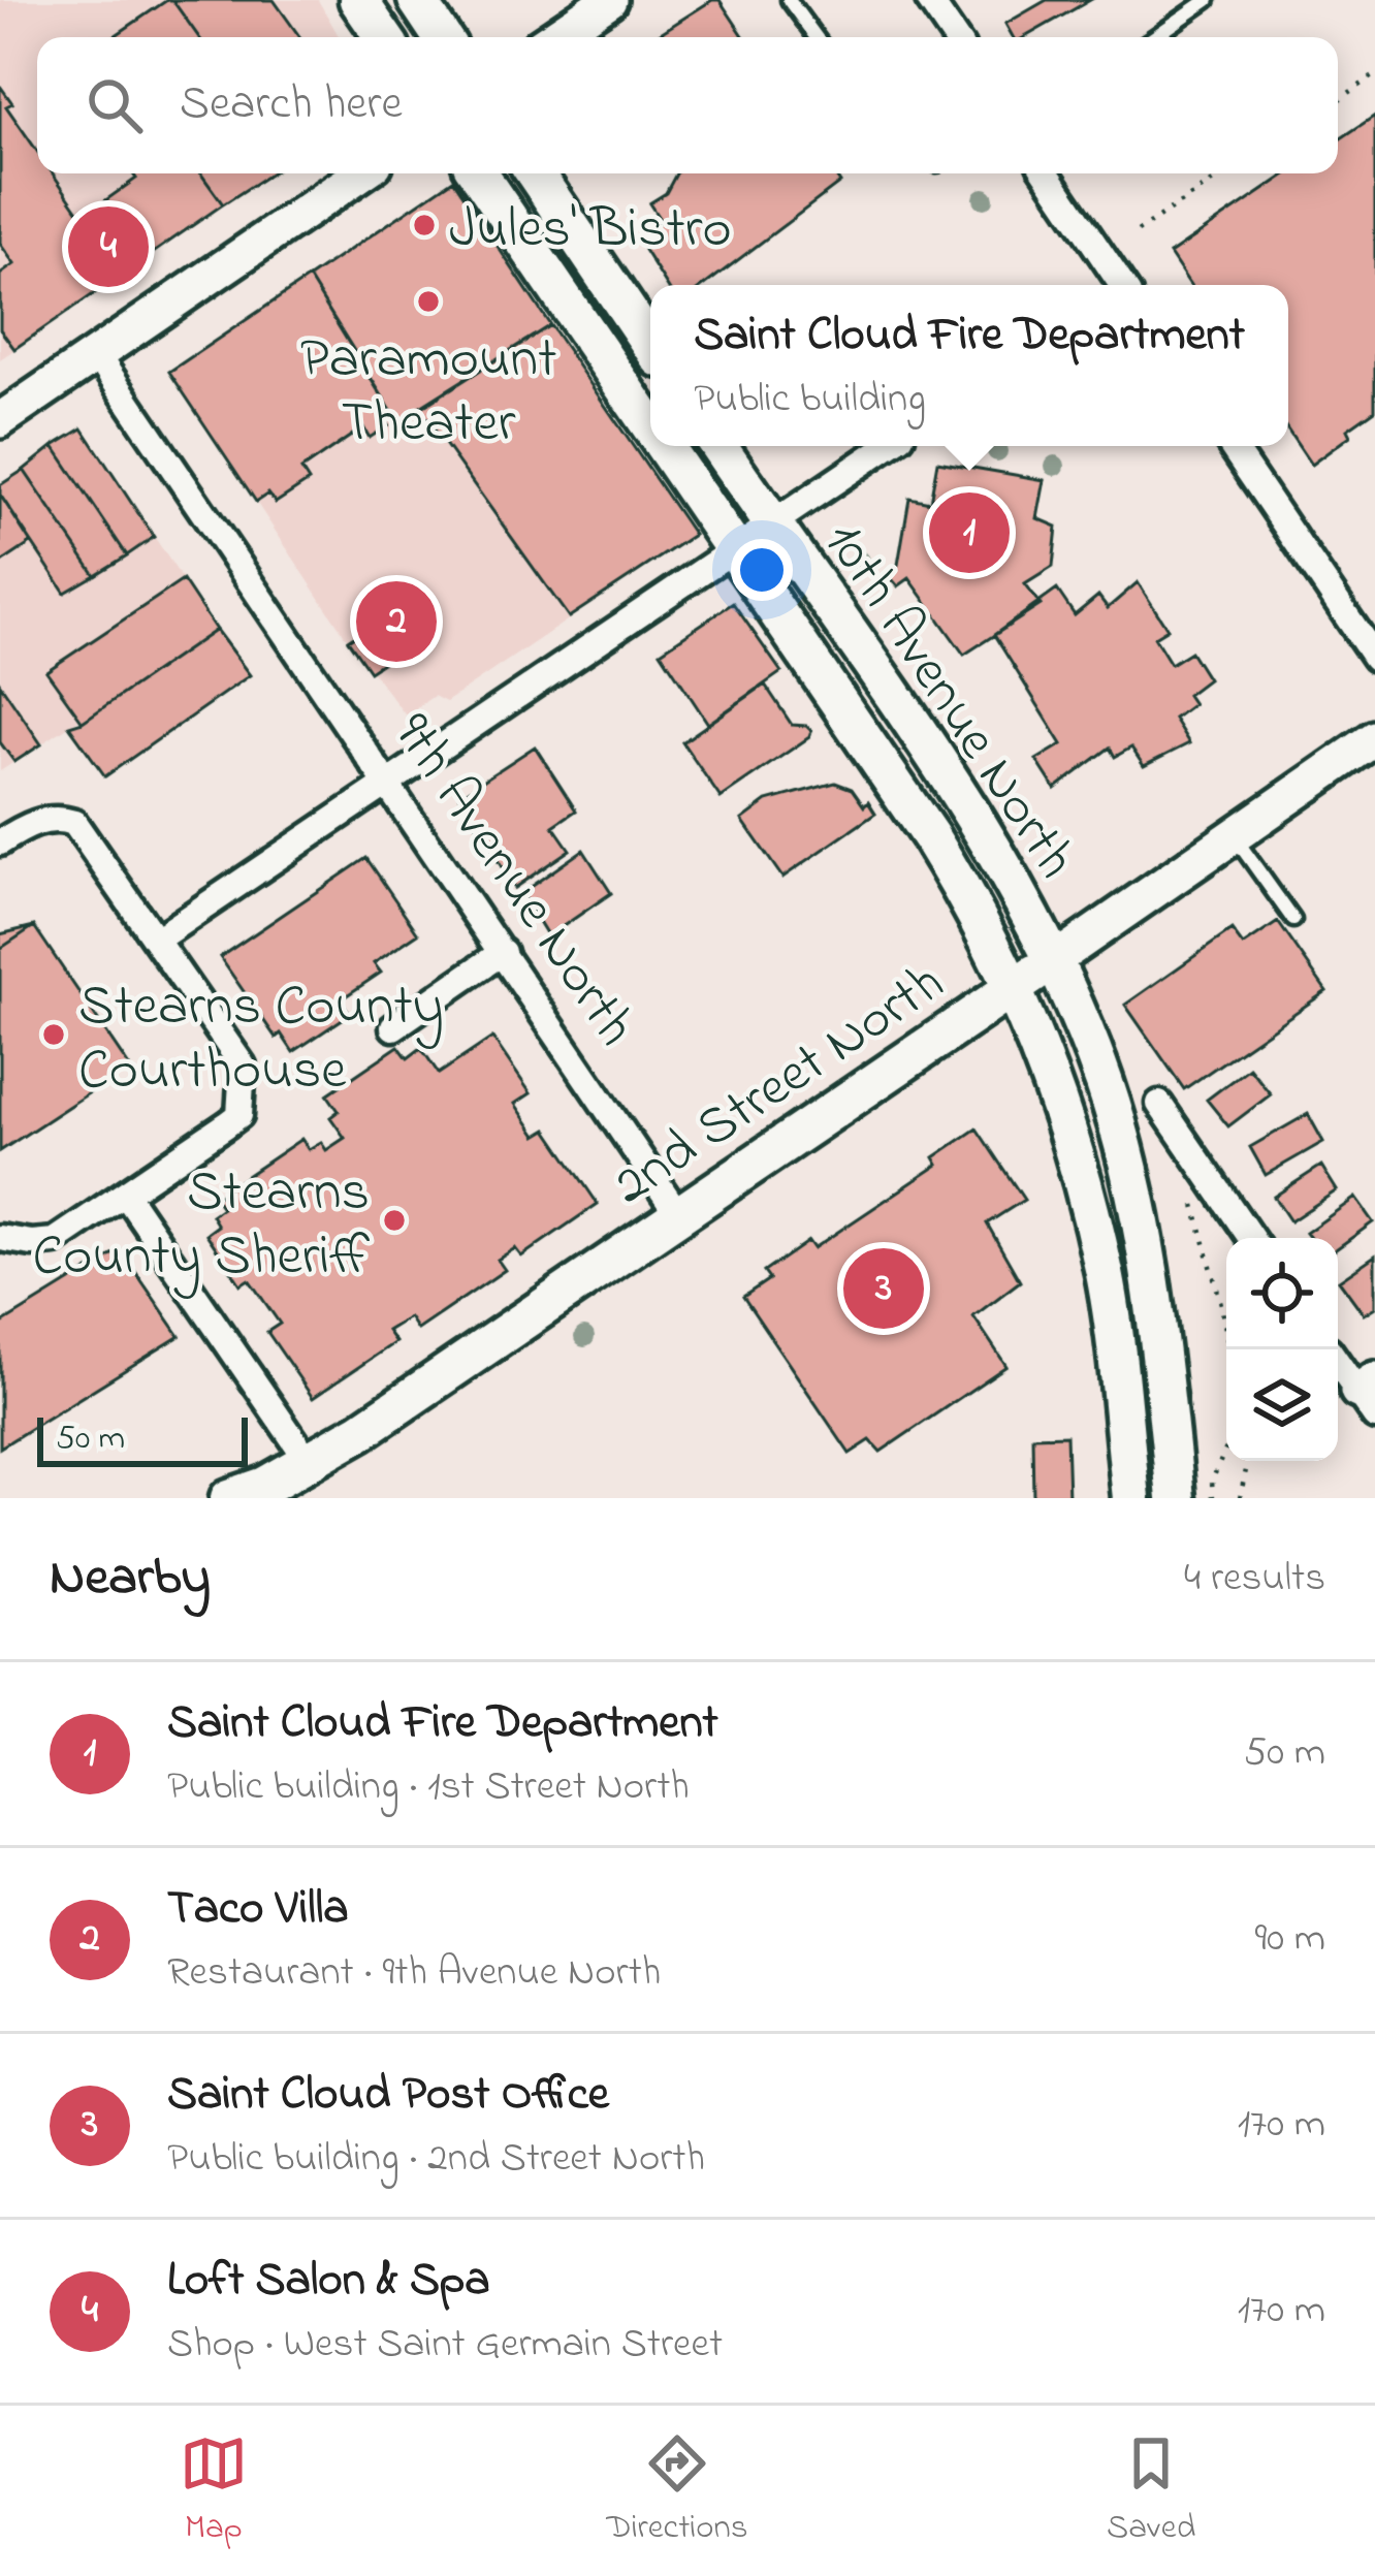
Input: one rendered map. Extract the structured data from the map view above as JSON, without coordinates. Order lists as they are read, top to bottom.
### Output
{
  "streets": {
    "main road": ["10th Avenue North", "2nd Street North"],
    "street": ["9th Avenue North"]
  },
  "crossings": [
    ["10th Avenue North", "2nd Street North"],
    ["9th Avenue North", "2nd Street North"]
  ],
  "places": [
    "Jules' Bistro",
    "Paramount Theater",
    "Stearns County Courthouse",
    "Stearns County Sheriff"
  ],
  "scale_bar": "50 m",
  "page": {
    "search": "Search here",
    "pins": [
      "4",
      "1",
      "2",
      "3"
    ],
    "popup": ["Saint Cloud Fire Department", "Public building"],
    "scale": "50 m",
    "heading": ["Nearby", "4 results"],
    "list": [
      {
        "mark": "1",
        "name": "Saint Cloud Fire Department",
        "note": "Public building · 1st Street North",
        "value": "50 m"
      },
      {
        "mark": "2",
        "name": "Taco Villa",
        "note": "Restaurant · 9th Avenue North",
        "value": "90 m"
      },
      {
        "mark": "3",
        "name": "Saint Cloud Post Office",
        "note": "Public building · 2nd Street North",
        "value": "170 m"
      },
      {
        "mark": "4",
        "name": "Loft Salon & Spa",
        "note": "Shop · West Saint Germain Street",
        "value": "170 m"
      }
    ],
    "nav": ["Map", "Directions", "Saved"]
  }
}
